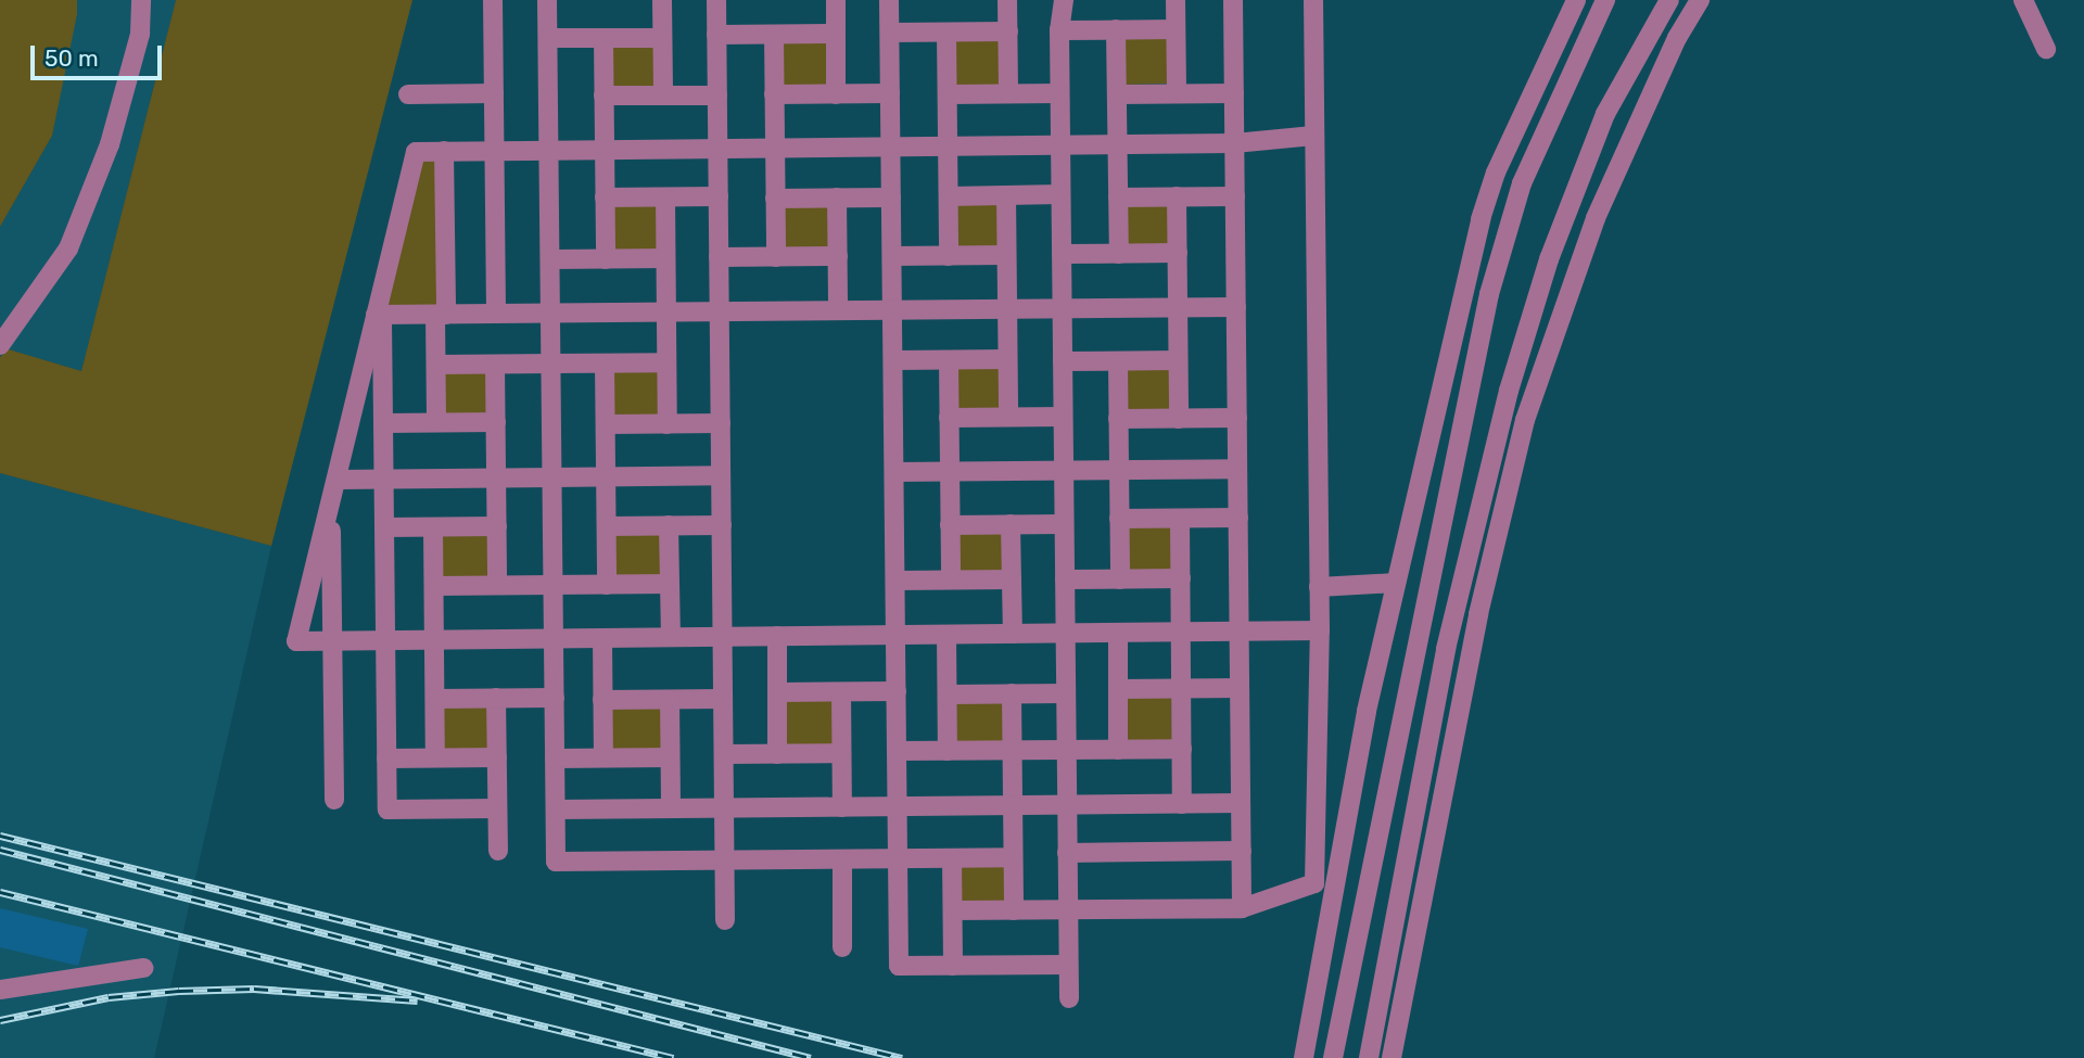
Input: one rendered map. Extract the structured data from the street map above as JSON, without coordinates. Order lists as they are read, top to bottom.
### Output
{
  "scale_bar": "50 m"
}
